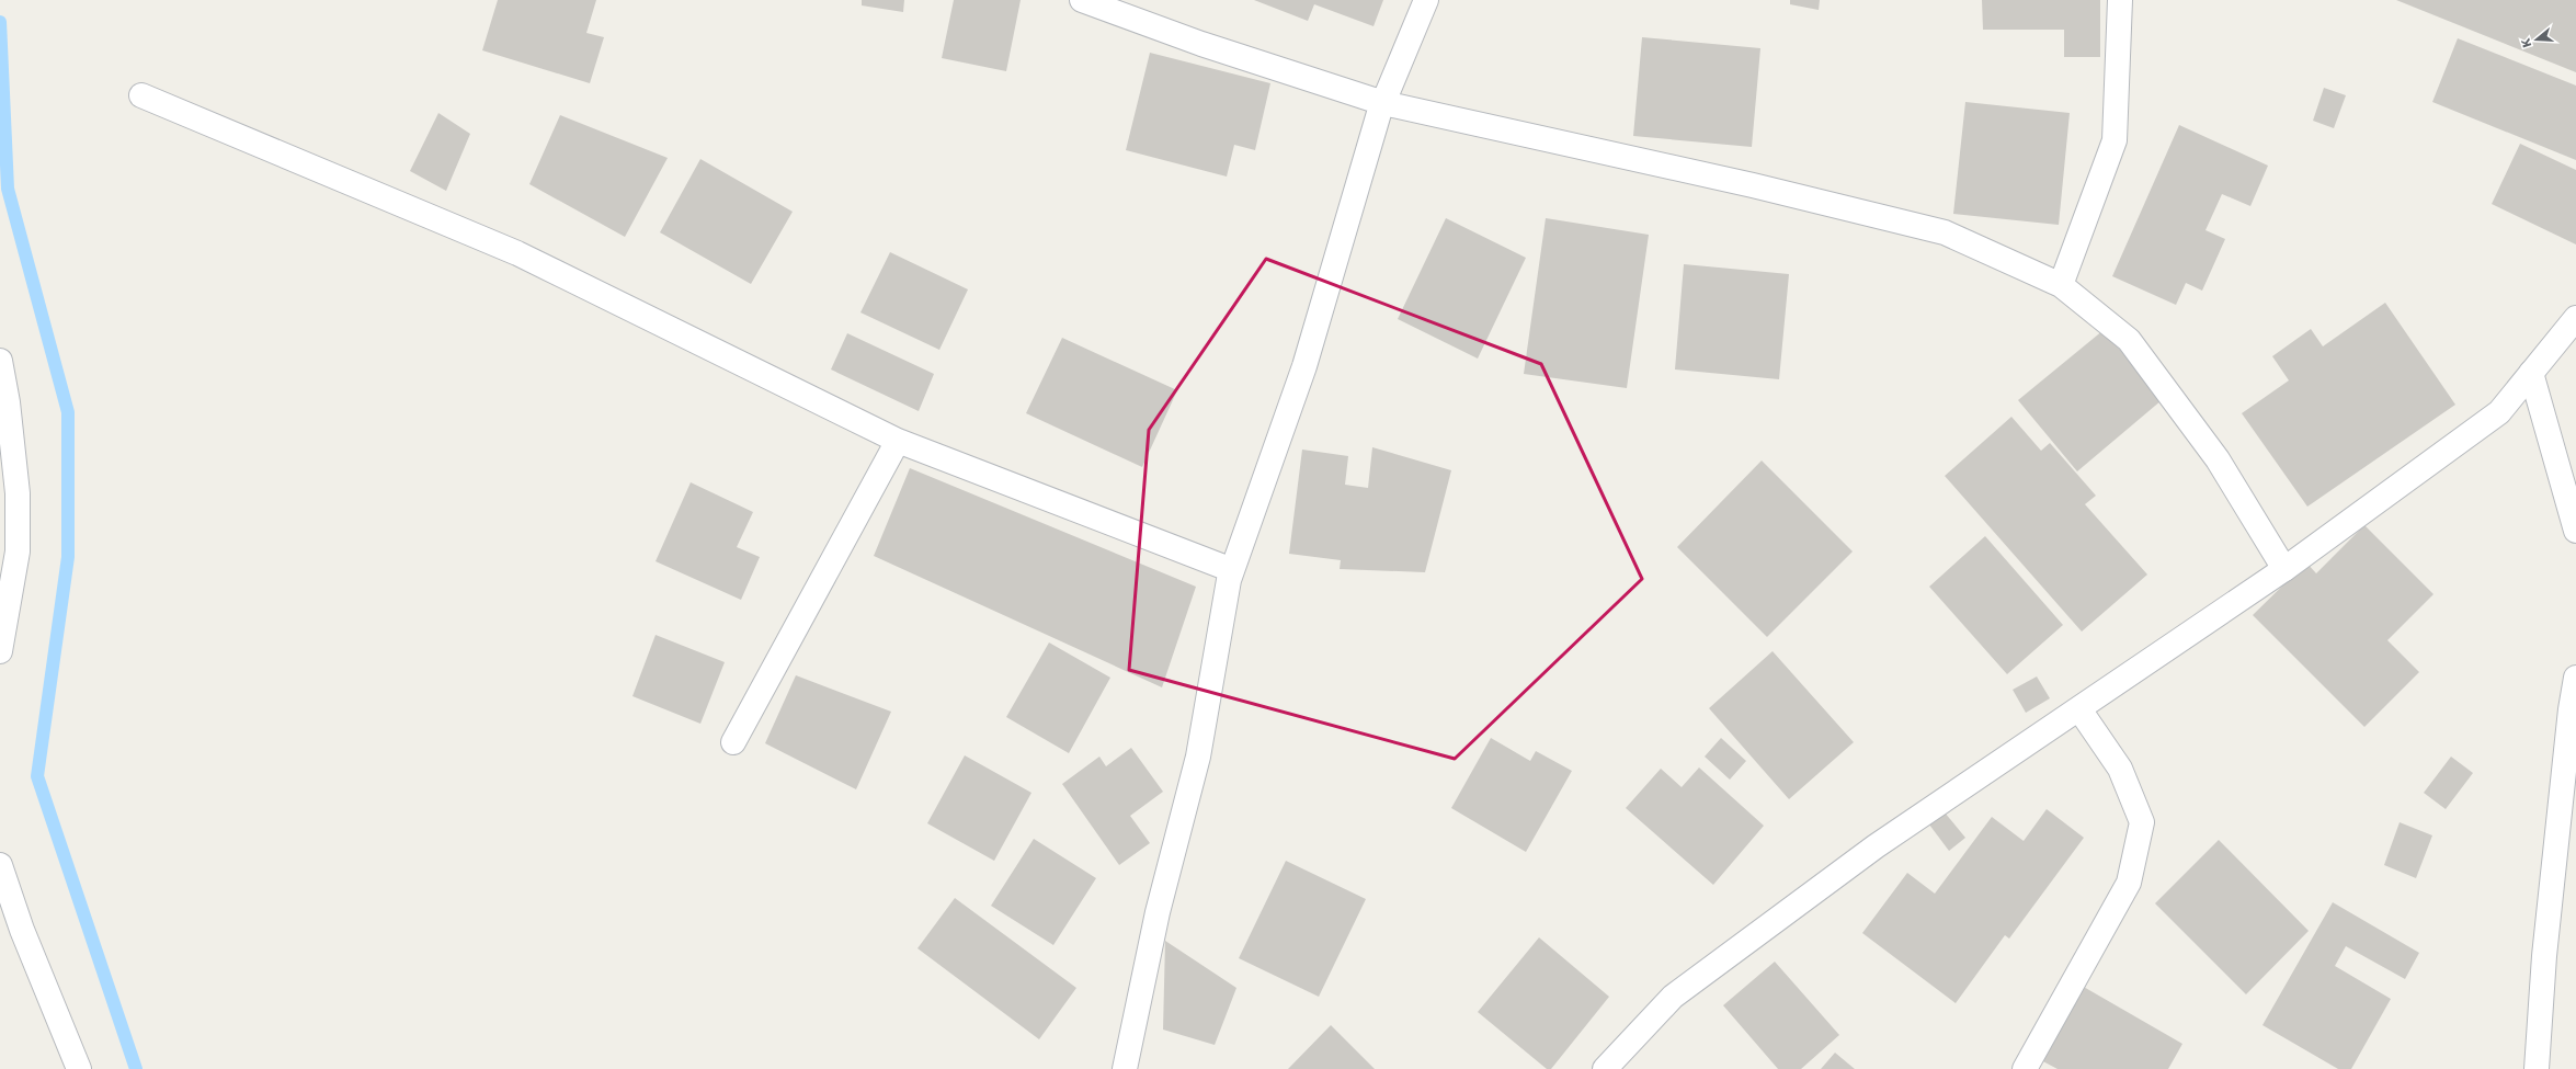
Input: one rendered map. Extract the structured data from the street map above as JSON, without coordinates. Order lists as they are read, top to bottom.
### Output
{
  "north": "left"
}
